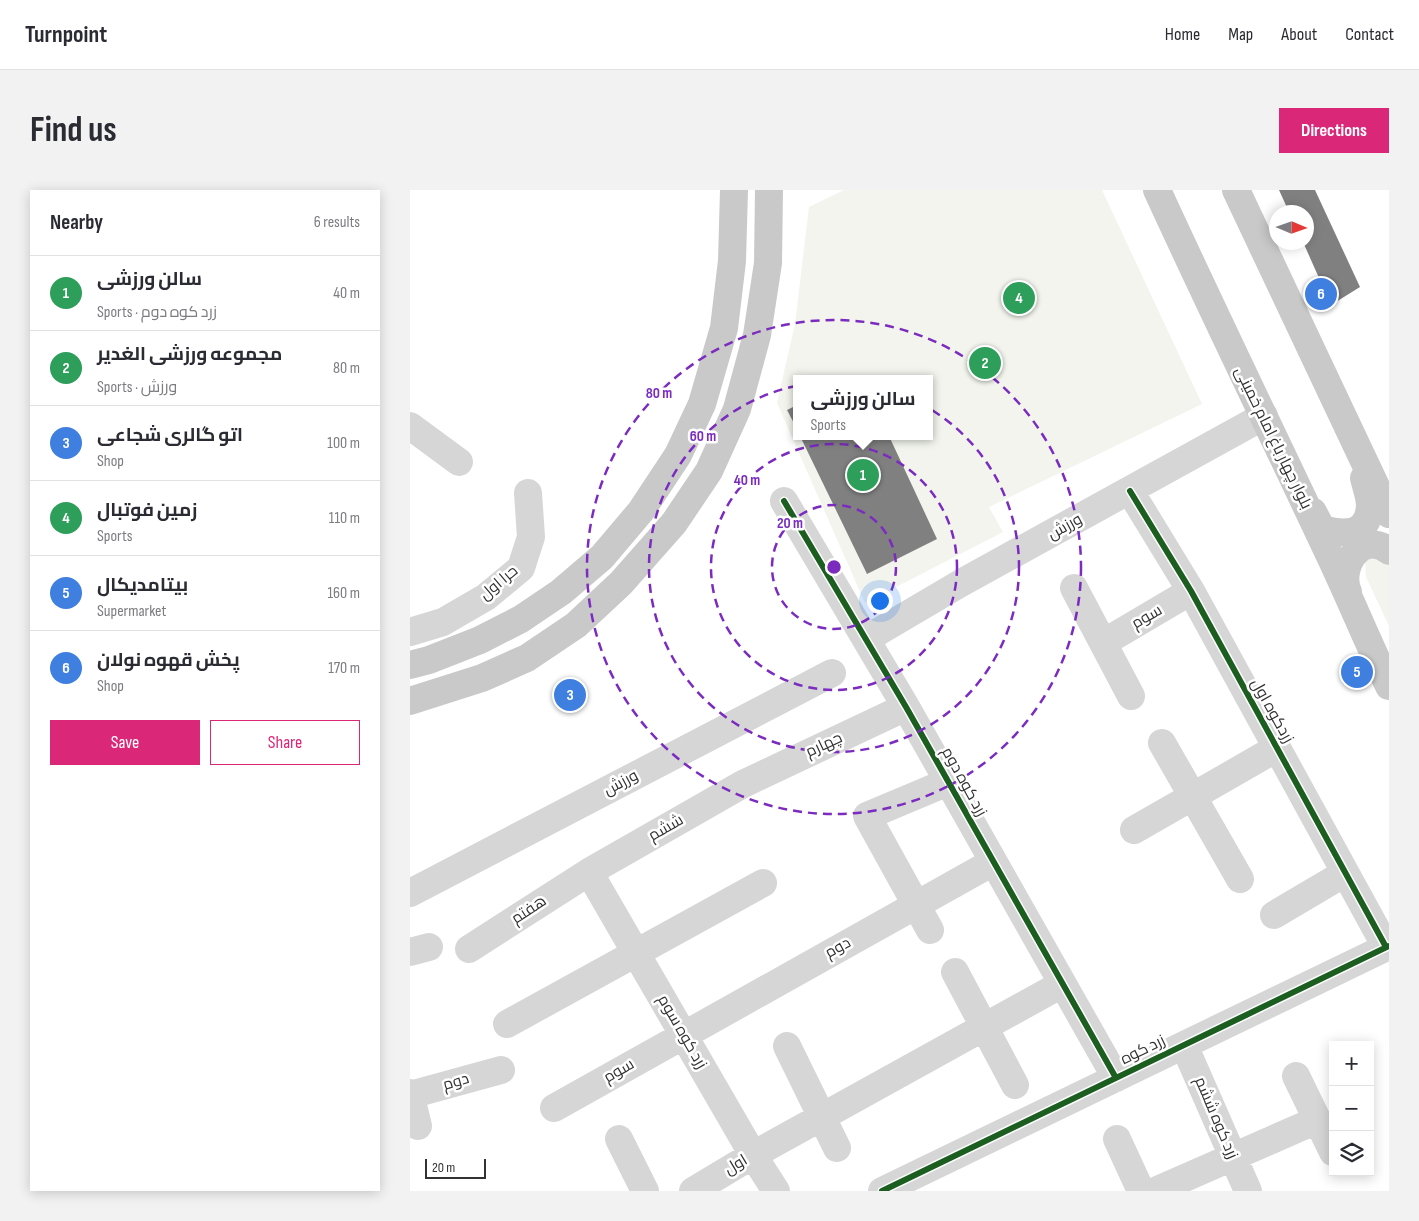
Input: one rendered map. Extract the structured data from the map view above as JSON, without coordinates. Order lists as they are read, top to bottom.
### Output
{
  "streets": {
    "main road": ["بلوار چهار باغ امام خمینی"],
    "street": [
      "ورزش",
      "حرا اول",
      "سوم",
      "زردکوه اول",
      "چهارم",
      "زرد کوه دوم",
      "ششم",
      "هفتم",
      "دوم",
      "زرد کوه سوم",
      "زرد کوه",
      "زرد کوه ششم",
      "اول"
    ]
  },
  "crossings": [
    ["بلوار چهار باغ امام خمینی", "ورزش"],
    ["ورزش", "زردکوه اول"],
    ["ورزش", "زرد کوه دوم"],
    ["سوم", "زردکوه اول"],
    ["سوم", "دوم"],
    ["سوم", "زرد کوه سوم"],
    ["زردکوه اول", "زرد کوه"],
    ["چهارم", "زرد کوه دوم"],
    ["چهارم", "ششم"],
    ["زرد کوه دوم", "دوم"],
    ["زرد کوه دوم", "زرد کوه"],
    ["ششم", "هفتم"],
    ["ششم", "زرد کوه سوم"],
    ["هفتم", "زرد کوه سوم"],
    ["دوم", "زرد کوه سوم"],
    ["زرد کوه سوم", "اول"],
    ["زرد کوه", "زرد کوه ششم"]
  ],
  "scale_bar": "20 m",
  "north": "right",
  "page": {
    "header": "Turnpoint",
    "nav": [
      "Home",
      "Map",
      "About",
      "Contact"
    ],
    "buttons": [
      "Directions",
      ["Save", "Share"]
    ],
    "title": "Find us",
    "heading": ["Nearby", "6 results"],
    "list": [
      {
        "mark": "1",
        "name": "سالن ورزشی",
        "note": "Sports · زرد کوه دوم",
        "value": "40 m"
      },
      {
        "mark": "2",
        "name": "مجموعه ورزشی الغدیر",
        "note": "Sports · ورزش",
        "value": "80 m"
      },
      {
        "mark": "3",
        "name": "اتو گالری شجاعی",
        "note": "Shop",
        "value": "100 m"
      },
      {
        "mark": "4",
        "name": "زمین فوتبال",
        "note": "Sports",
        "value": "110 m"
      },
      {
        "mark": "5",
        "name": "بیتامدیکال",
        "note": "Supermarket",
        "value": "160 m"
      },
      {
        "mark": "6",
        "name": "پخش قهوه نولان",
        "note": "Shop",
        "value": "170 m"
      }
    ],
    "pins": [
      "6",
      "4",
      "2",
      "1",
      "5",
      "3"
    ],
    "popup": ["سالن ورزشی", "Sports"],
    "map_buttons": ["+", "−"],
    "scale": "20 m"
  },
  "rings": [
    "80 m",
    "60 m",
    "40 m",
    "20 m"
  ]
}
